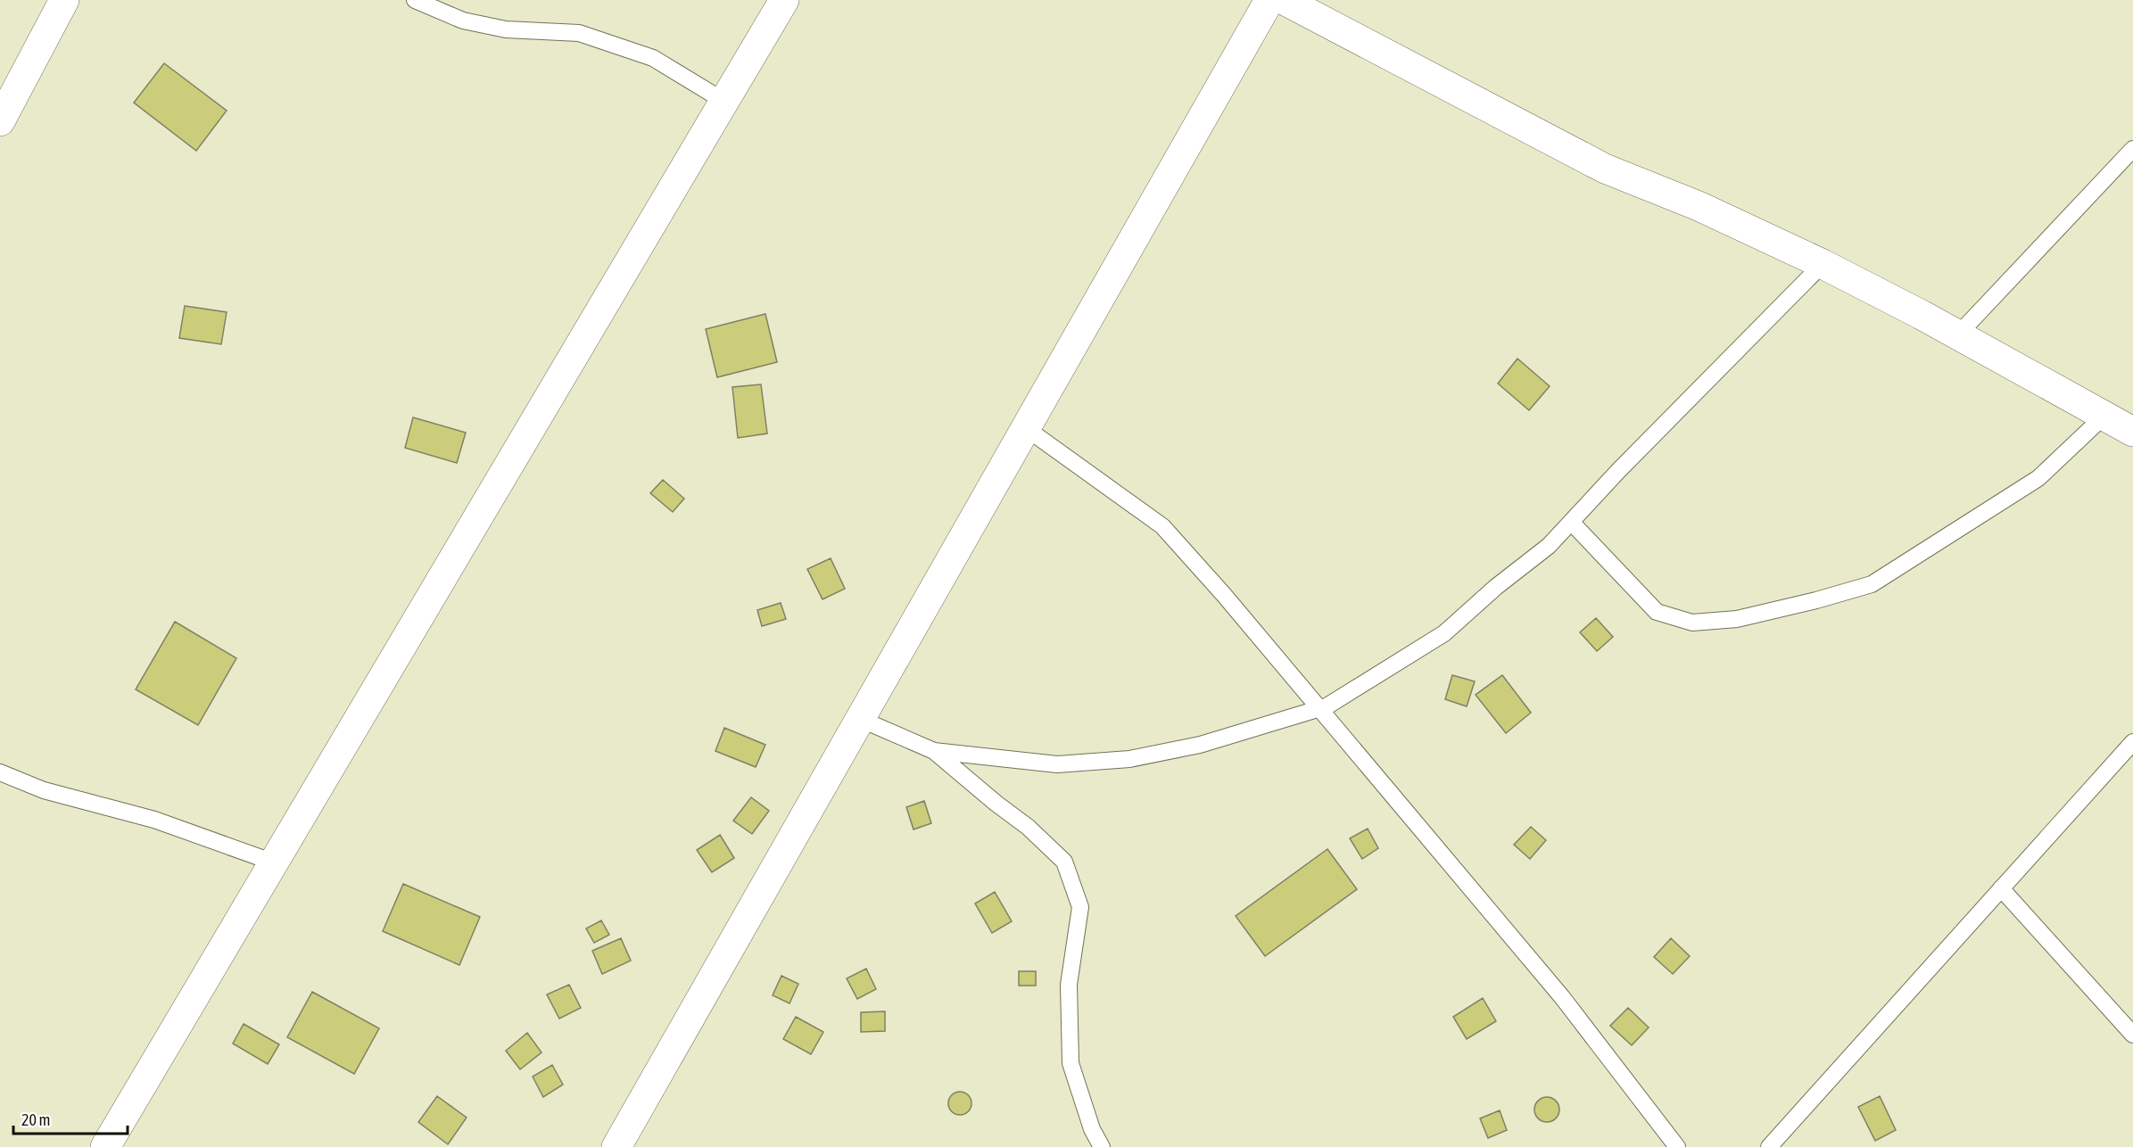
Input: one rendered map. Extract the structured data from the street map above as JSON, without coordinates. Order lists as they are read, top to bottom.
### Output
{
  "scale_bar": "20 m"
}
